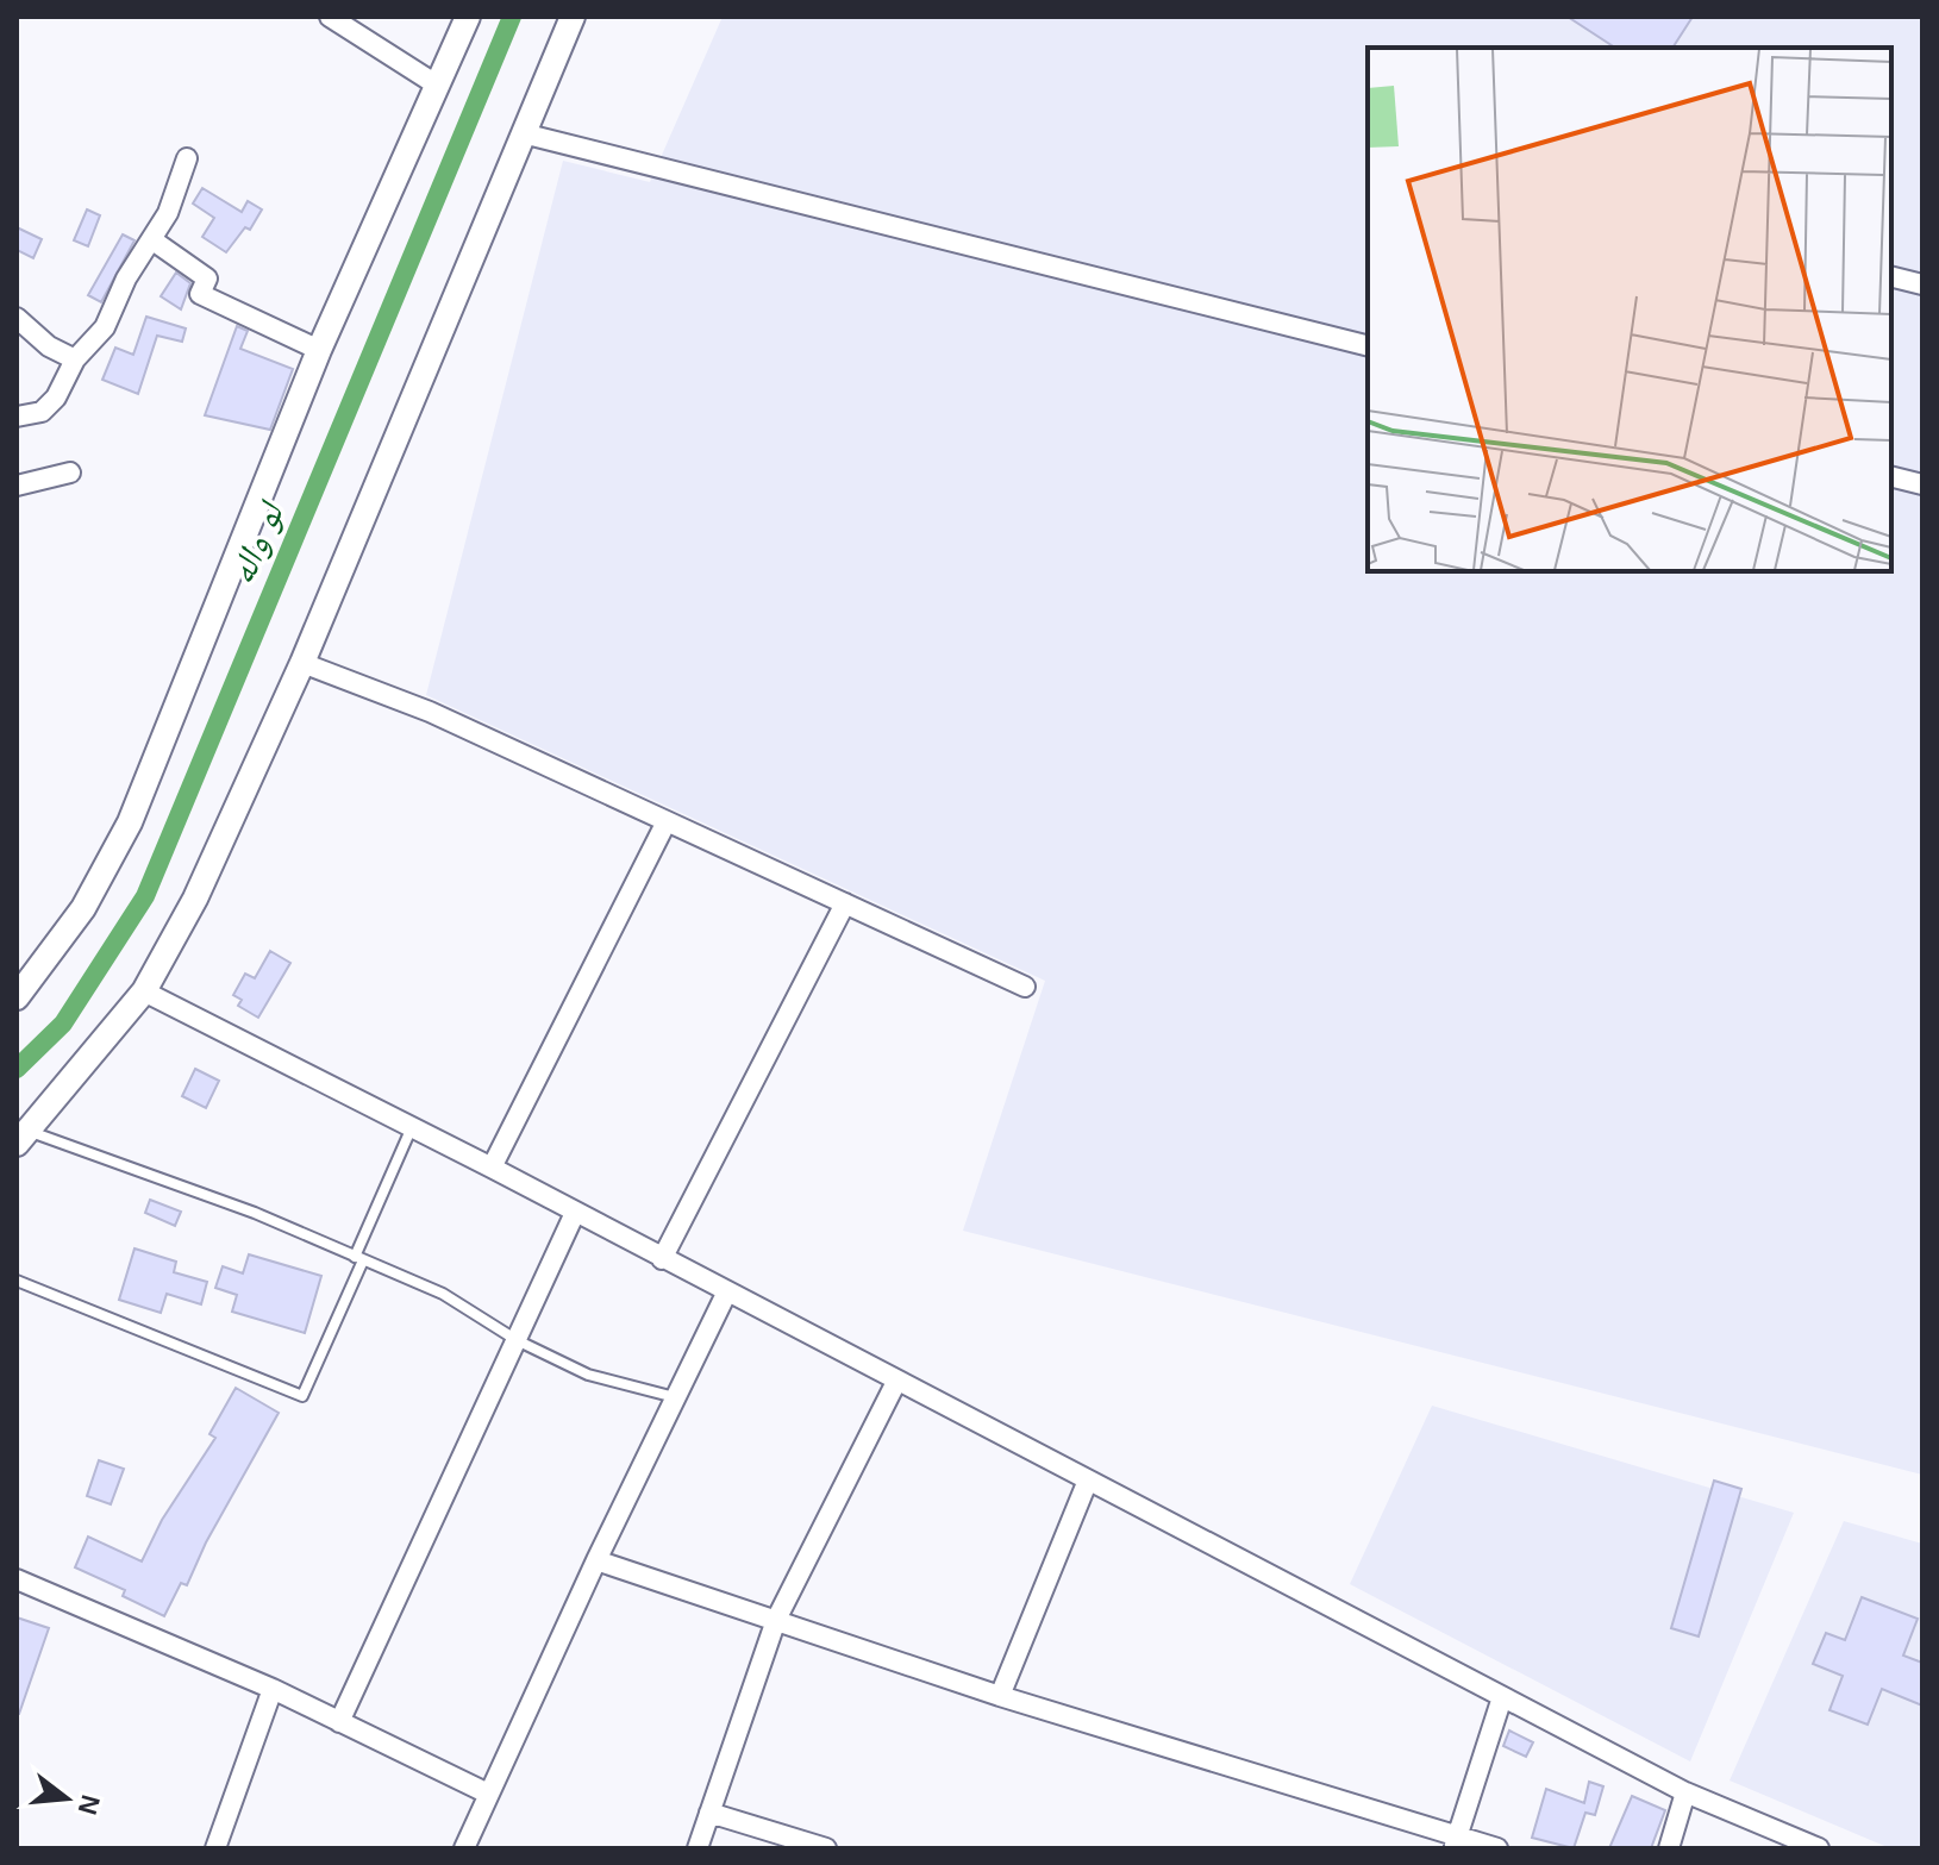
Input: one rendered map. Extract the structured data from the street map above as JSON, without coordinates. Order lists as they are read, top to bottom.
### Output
{
  "water": ["لو واله"],
  "north": "right"
}
